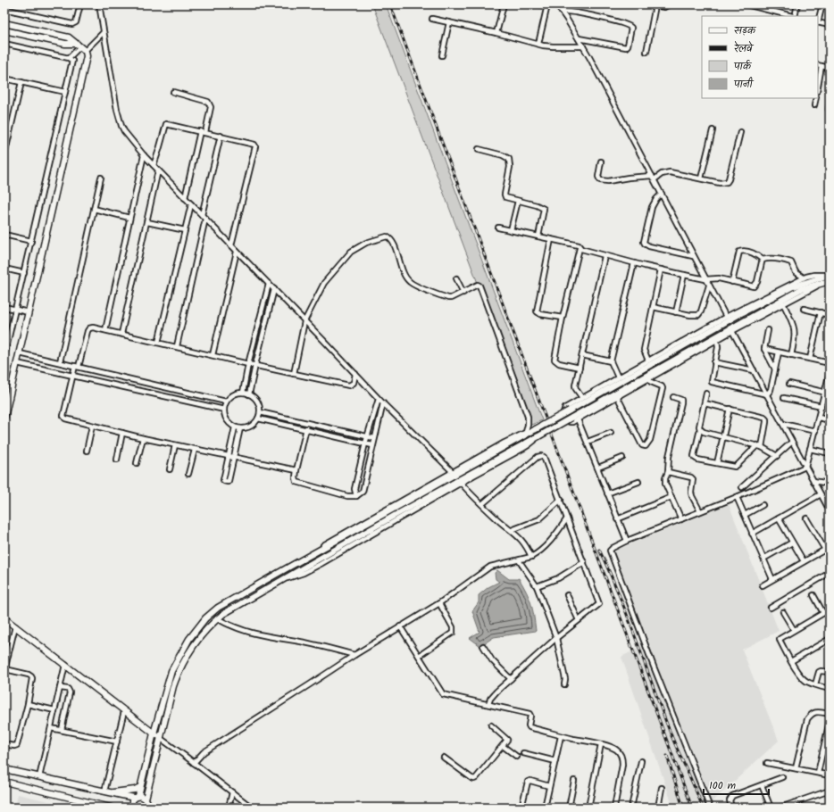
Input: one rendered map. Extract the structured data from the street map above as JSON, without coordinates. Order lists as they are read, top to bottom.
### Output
{
  "legend": [
    "सड़क",
    "रेलवे",
    "पार्क",
    "पानी"
  ],
  "scale_bar": "100 m"
}
